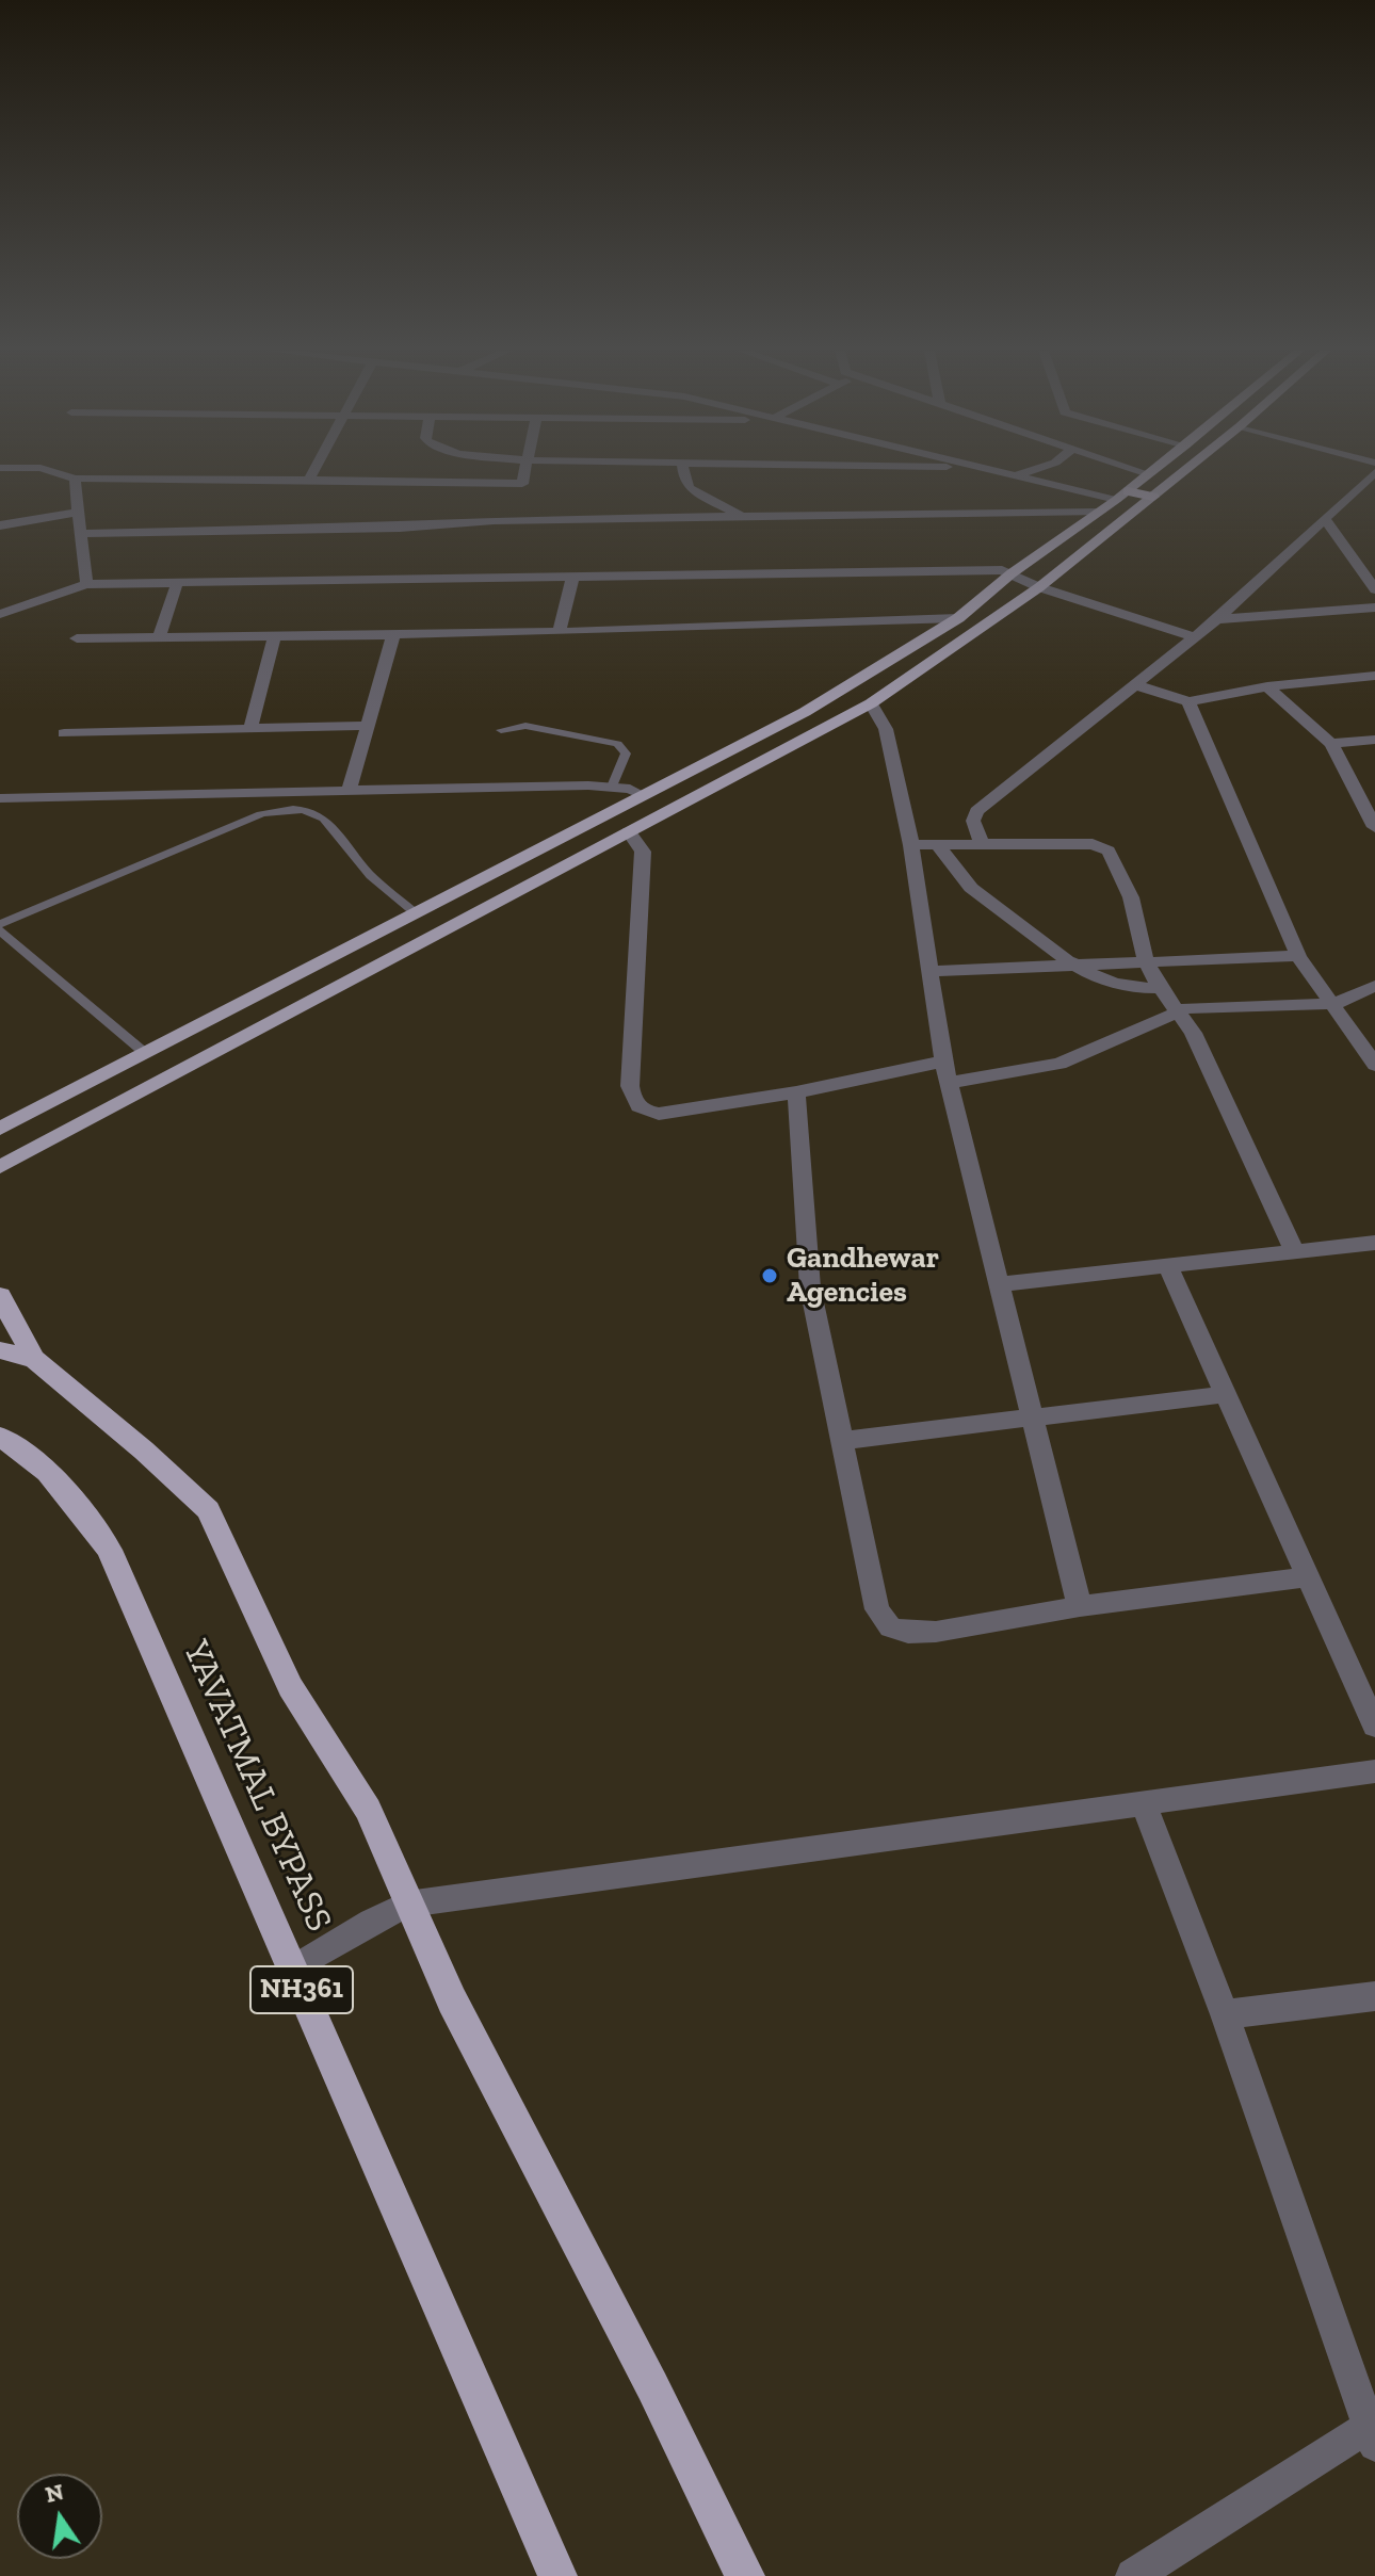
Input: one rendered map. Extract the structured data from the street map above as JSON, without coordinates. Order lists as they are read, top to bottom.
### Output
{
  "streets": {
    "highway": ["YAVATMAL BYPASS", "NH361"]
  },
  "places": ["Gandhewar Agencies"],
  "north": "top"
}
